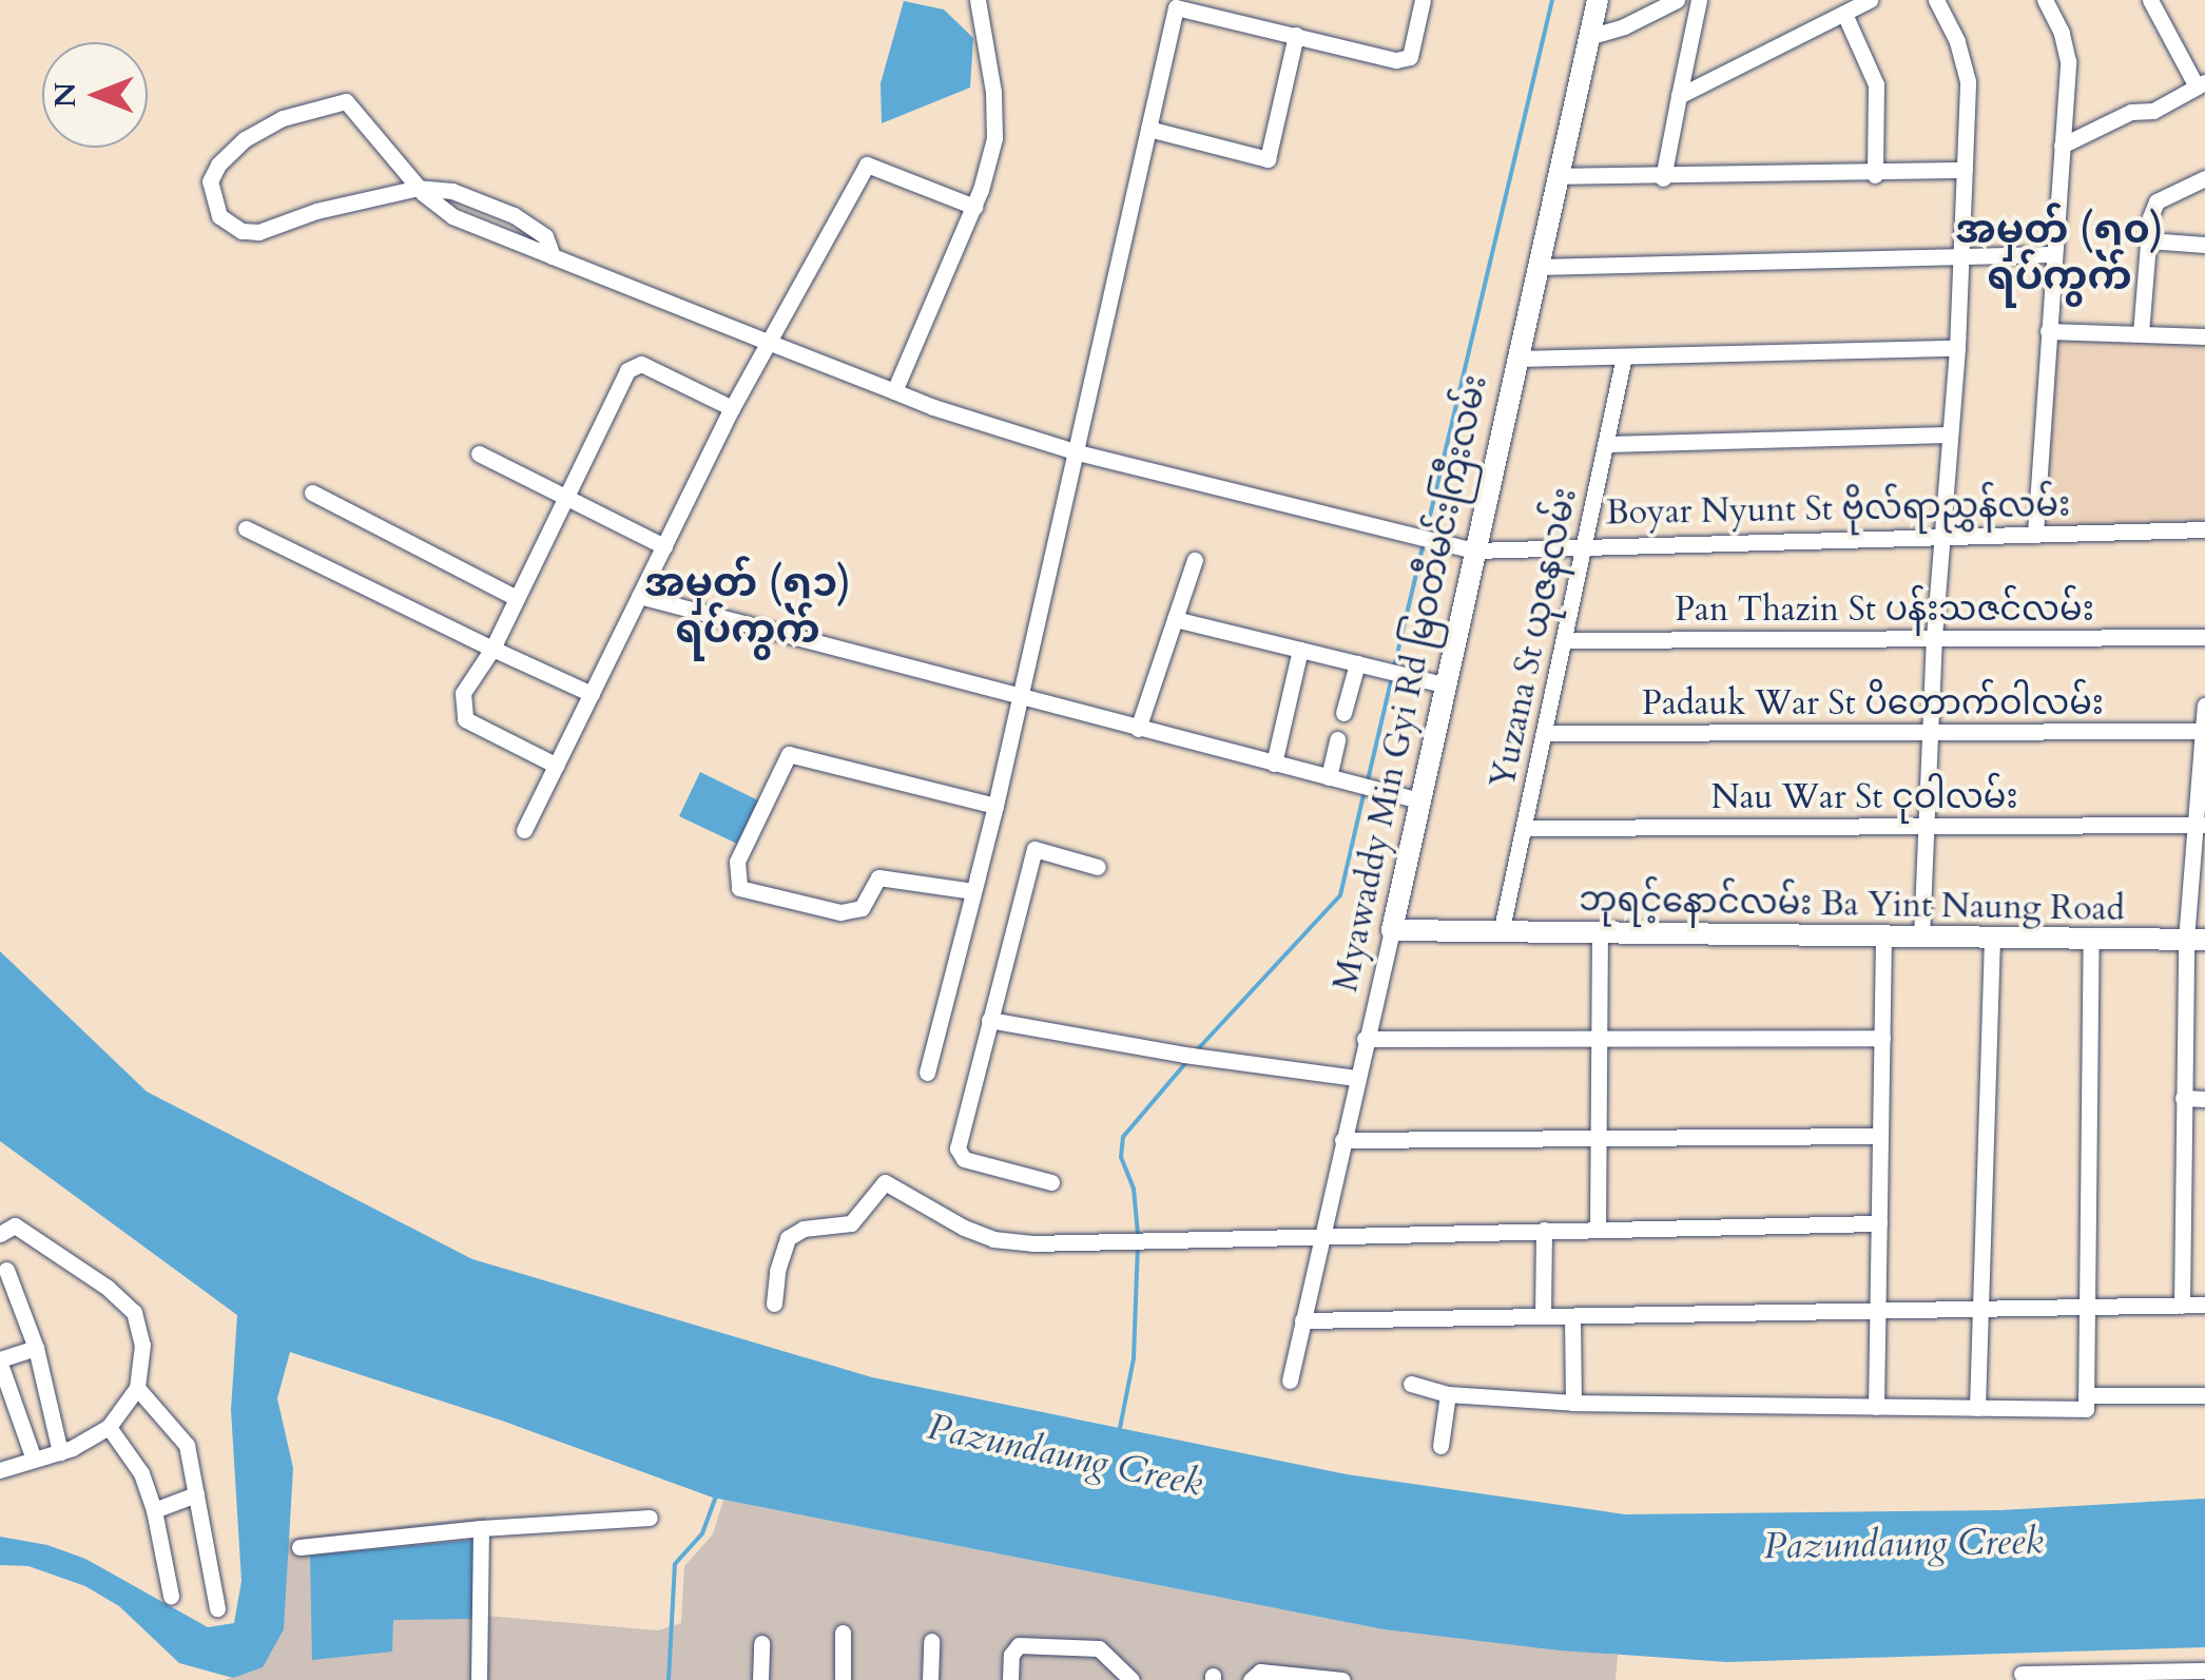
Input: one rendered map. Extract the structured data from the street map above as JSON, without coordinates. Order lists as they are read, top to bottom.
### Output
{
  "streets": {
    "main road": ["Myawaddy Min Gyi Rd မြဝတီမင်းကြီးလမ်း", "ဘုရင့်နောင်လမ်း Ba Yint Naung Road"],
    "street": [
      "Boyar Nyunt St ဗိုလ်ရာညွှန်လမ်း",
      "Pan Thazin St ပန်းသဇင်လမ်း",
      "Yuzana St ယုဇနလမ်း",
      "Padauk War St ပိတောက်ဝါလမ်း",
      "Nau War St ငုဝါလမ်း"
    ]
  },
  "crossings": [
    ["Boyar Nyunt St ဗိုလ်ရာညွှန်လမ်း", "Yuzana St ယုဇနလမ်း"],
    ["Boyar Nyunt St ဗိုလ်ရာညွှန်လမ်း", "Myawaddy Min Gyi Rd မြဝတီမင်းကြီးလမ်း"],
    ["Pan Thazin St ပန်းသဇင်လမ်း", "Yuzana St ယုဇနလမ်း"],
    ["Yuzana St ယုဇနလမ်း", "Padauk War St ပိတောက်ဝါလမ်း"],
    ["Yuzana St ယုဇနလမ်း", "Nau War St ငုဝါလမ်း"],
    ["Yuzana St ယုဇနလမ်း", "ဘုရင့်နောင်လမ်း Ba Yint Naung Road"],
    ["Myawaddy Min Gyi Rd မြဝတီမင်းကြီးလမ်း", "ဘုရင့်နောင်လမ်း Ba Yint Naung Road"]
  ],
  "districts": ["အမှတ် (၅၀) ရပ်ကွက်", "အမှတ် (၅၁) ရပ်ကွက်"],
  "water": ["Pazundaung Creek"],
  "north": "left"
}
